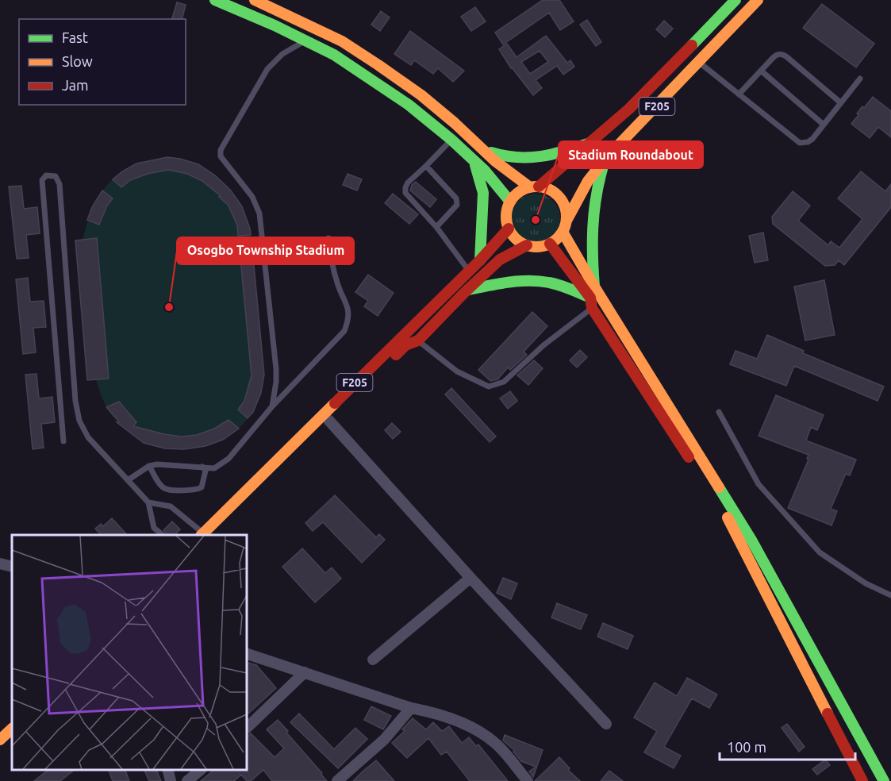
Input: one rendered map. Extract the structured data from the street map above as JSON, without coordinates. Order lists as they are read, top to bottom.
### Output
{
  "streets": {
    "main road": ["F205"]
  },
  "places": ["Stadium Roundabout", "Osogbo Township Stadium"],
  "legend": ["Fast", "Slow", "Jam"],
  "scale_bar": "100 m"
}
